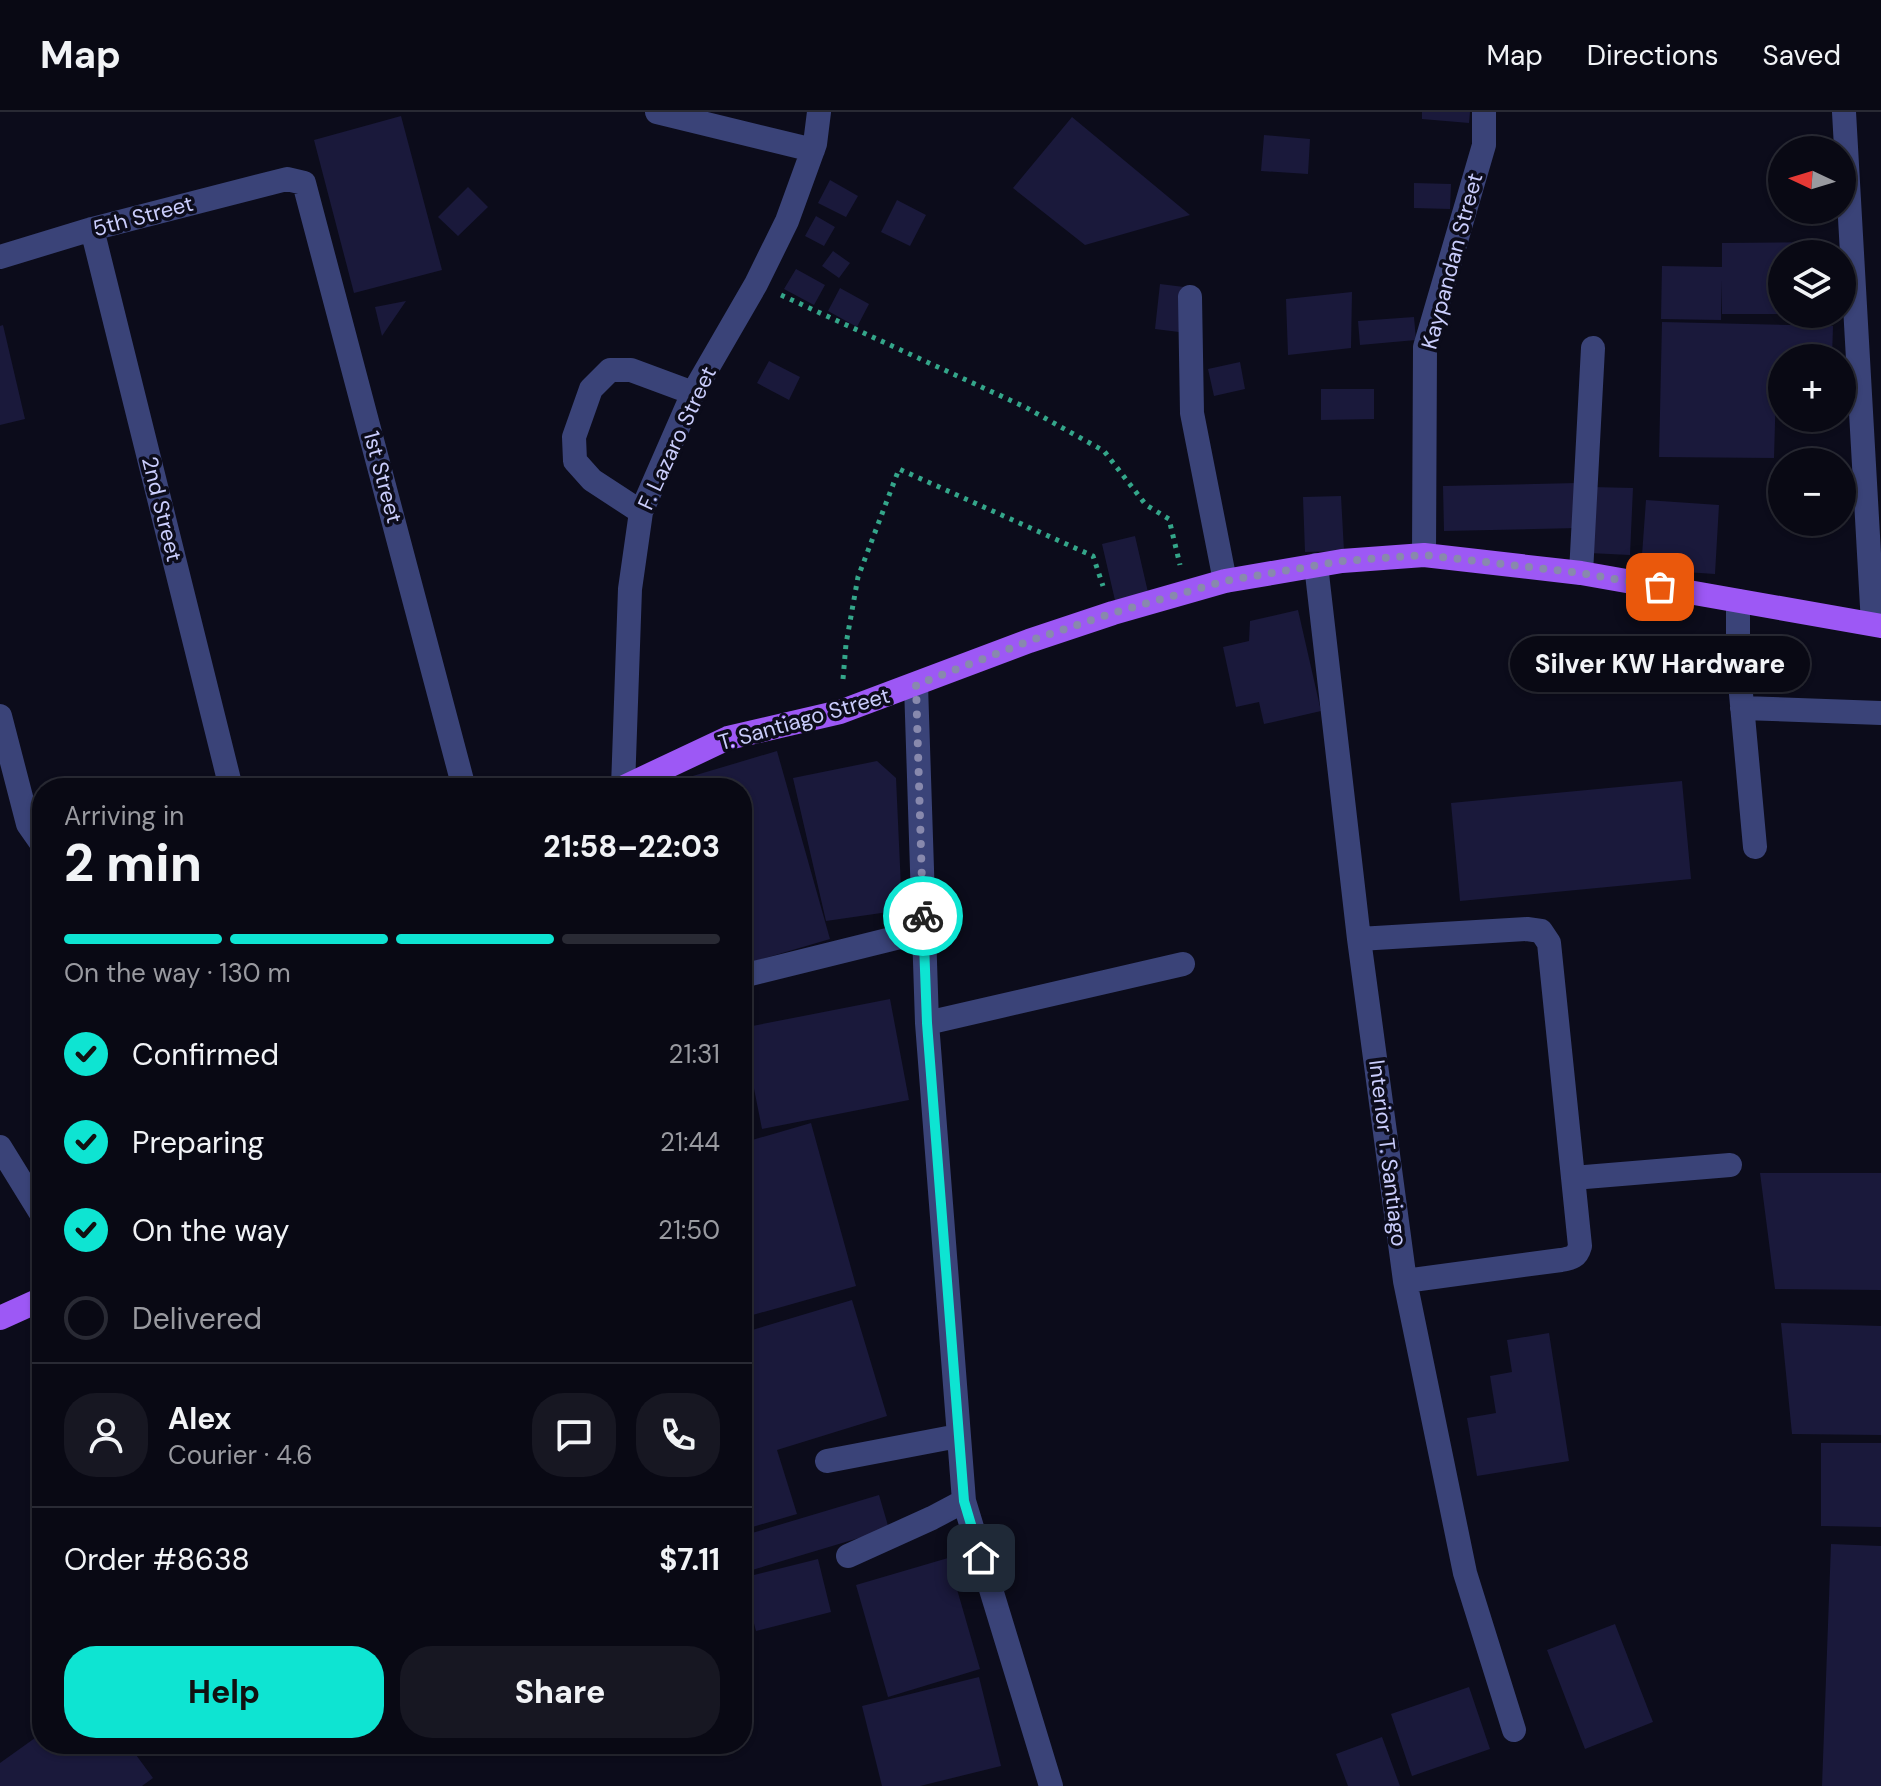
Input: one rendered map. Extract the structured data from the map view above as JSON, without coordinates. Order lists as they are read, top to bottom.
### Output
{
  "streets": {
    "main road": ["T. Santiago Street"],
    "street": [
      "5th Street",
      "Kaypandan Street",
      "F. Lazaro Street",
      "1st Street",
      "2nd Street",
      "Interior T. Santiago"
    ]
  },
  "crossings": [
    ["5th Street", "1st Street"],
    ["5th Street", "2nd Street"],
    ["Kaypandan Street", "T. Santiago Street"],
    ["T. Santiago Street", "Interior T. Santiago"]
  ],
  "places": ["Silver KW Hardware"],
  "north": "left",
  "page": {
    "header": "Map",
    "nav": ["Map", "Directions", "Saved"],
    "map_buttons": ["+", "−"],
    "bubble": "Silver KW Hardware",
    "heading": ["2 min", "Arriving in", "21:58–22:03"],
    "panel": [
      "Alex",
      "Courier · 4.6",
      "Order #8638",
      "$7.11"
    ],
    "bar": "On the way · 130 m",
    "list": [
      ["Confirmed", "21:31"],
      ["Preparing", "21:44"],
      ["On the way", "21:50"],
      "Delivered"
    ],
    "buttons": ["Help", "Share"]
  }
}
